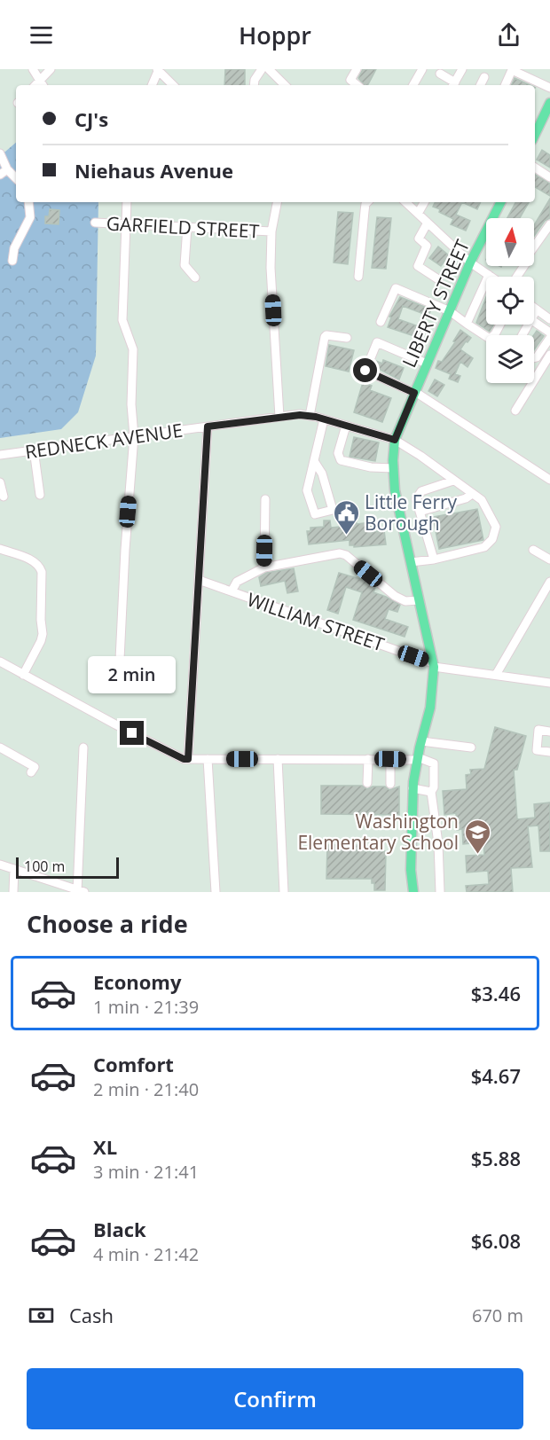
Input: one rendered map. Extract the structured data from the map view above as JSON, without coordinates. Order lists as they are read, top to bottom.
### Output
{
  "streets": {
    "main road": ["LIBERTY STREET"],
    "street": ["GARFIELD STREET", "REDNECK AVENUE", "WILLIAM STREET"]
  },
  "crossings": [
    ["LIBERTY STREET", "REDNECK AVENUE"],
    ["LIBERTY STREET", "WILLIAM STREET"]
  ],
  "places": {
    "public building": ["Little Ferry Borough"],
    "school or university": ["Washington Elementary School"]
  },
  "scale_bar": "100 m",
  "north": "top",
  "page": {
    "header": "Hoppr",
    "banner": ["CJ's", "Niehaus Avenue"],
    "bubble": "2 min",
    "scale": "100 m",
    "heading": "Choose a ride",
    "list": [
      {
        "name": "Economy",
        "note": "1 min · 21:39",
        "value": "$3.46"
      },
      {
        "name": "Comfort",
        "note": "2 min · 21:40",
        "value": "$4.67"
      },
      {
        "name": "XL",
        "note": "3 min · 21:41",
        "value": "$5.88"
      },
      {
        "name": "Black",
        "note": "4 min · 21:42",
        "value": "$6.08"
      }
    ],
    "pay": ["Cash", "670 m"],
    "buttons": "Confirm"
  }
}
